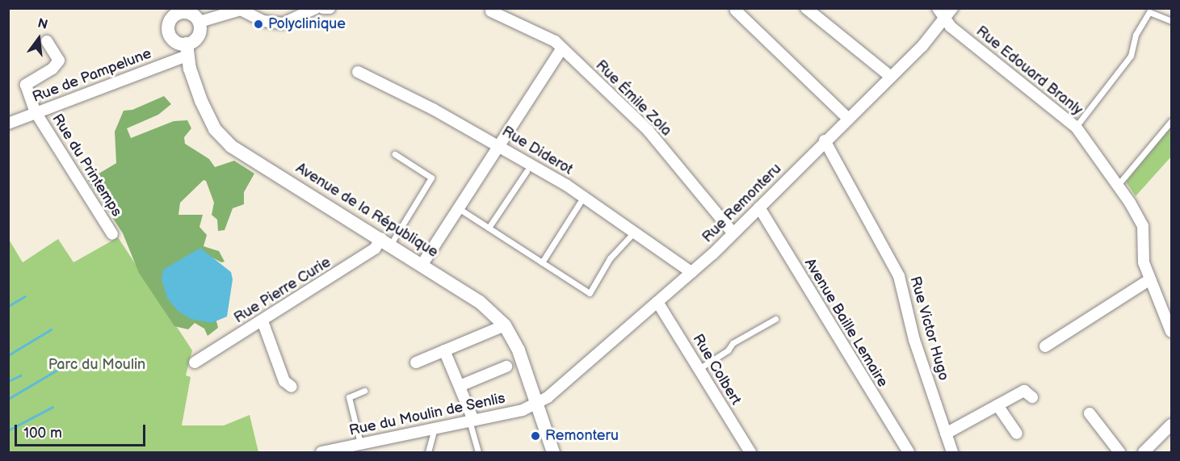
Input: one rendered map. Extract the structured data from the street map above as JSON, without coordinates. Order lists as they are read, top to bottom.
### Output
{
  "streets": {
    "street": [
      "Rue Edouard Branly",
      "Rue de Pampelune",
      "Rue Émile Zola",
      "Rue Diderot",
      "Rue du Printemps",
      "Rue Remonteru",
      "Avenue de la République",
      "Rue Pierre Curie",
      "Avenue Baille Lemaire",
      "Rue Victor Hugo",
      "Rue Colbert",
      "Rue du Moulin de Senlis"
    ]
  },
  "crossings": [
    ["Rue Edouard Branly", "Rue Remonteru"],
    ["Rue de Pampelune", "Rue du Printemps"],
    ["Rue de Pampelune", "Avenue de la République"],
    ["Rue Émile Zola", "Rue Remonteru"],
    ["Rue Diderot", "Rue Remonteru"],
    ["Rue Remonteru", "Avenue de la République"],
    ["Rue Remonteru", "Avenue Baille Lemaire"],
    ["Rue Remonteru", "Rue Victor Hugo"],
    ["Rue Remonteru", "Rue Colbert"],
    ["Rue Remonteru", "Rue du Moulin de Senlis"],
    ["Avenue de la République", "Rue Pierre Curie"],
    ["Avenue de la République", "Rue du Moulin de Senlis"]
  ],
  "parks": ["Parc du Moulin"],
  "places": ["Polyclinique", "Remonteru"],
  "scale_bar": "100 m",
  "north": "top"
}
